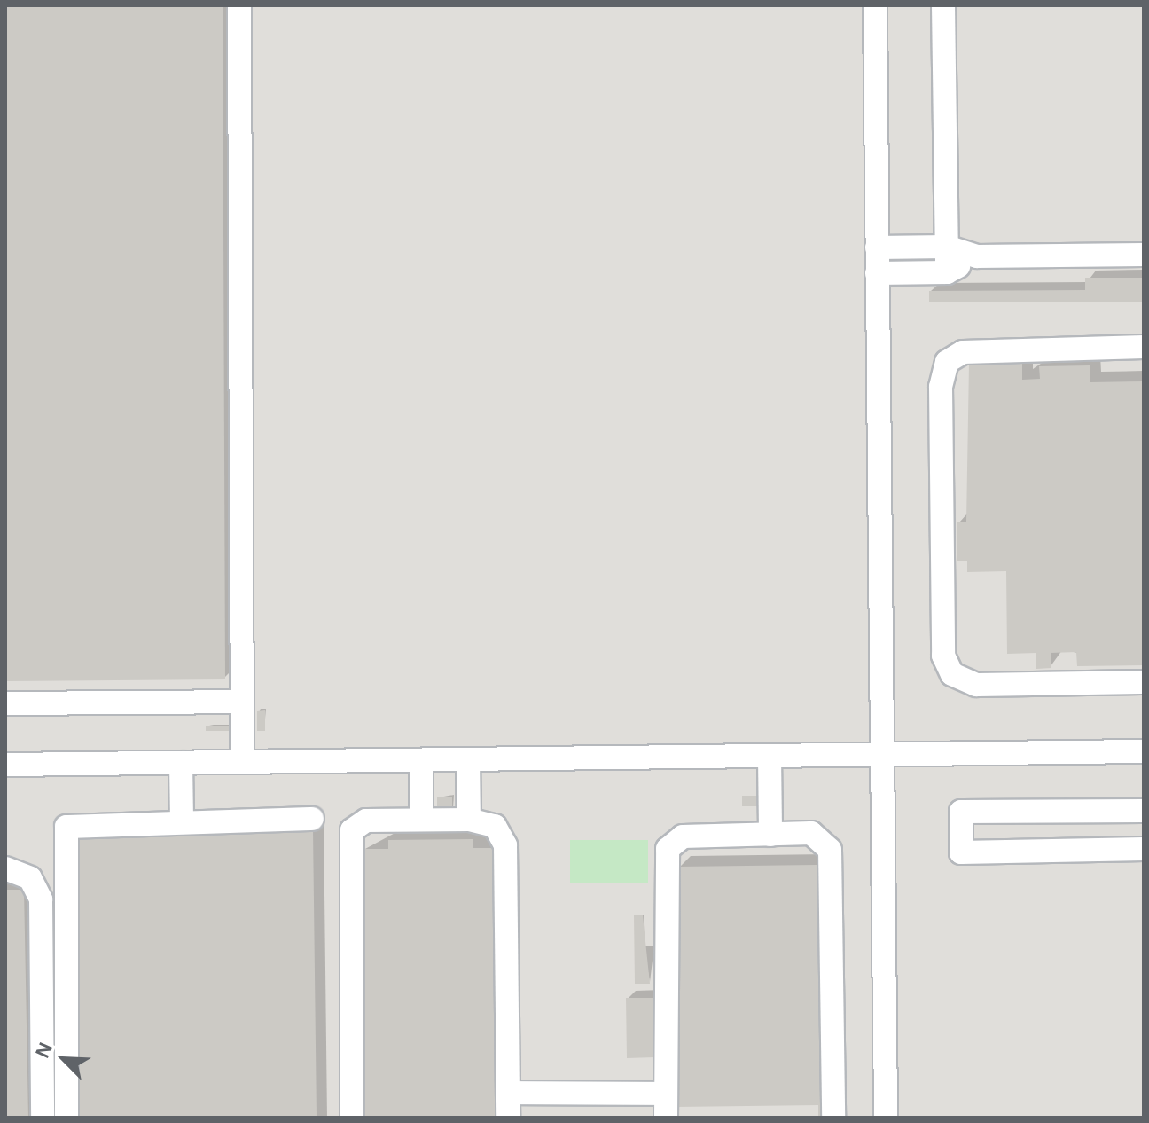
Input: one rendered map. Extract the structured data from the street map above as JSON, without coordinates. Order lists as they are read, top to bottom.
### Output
{
  "north": "top left"
}
